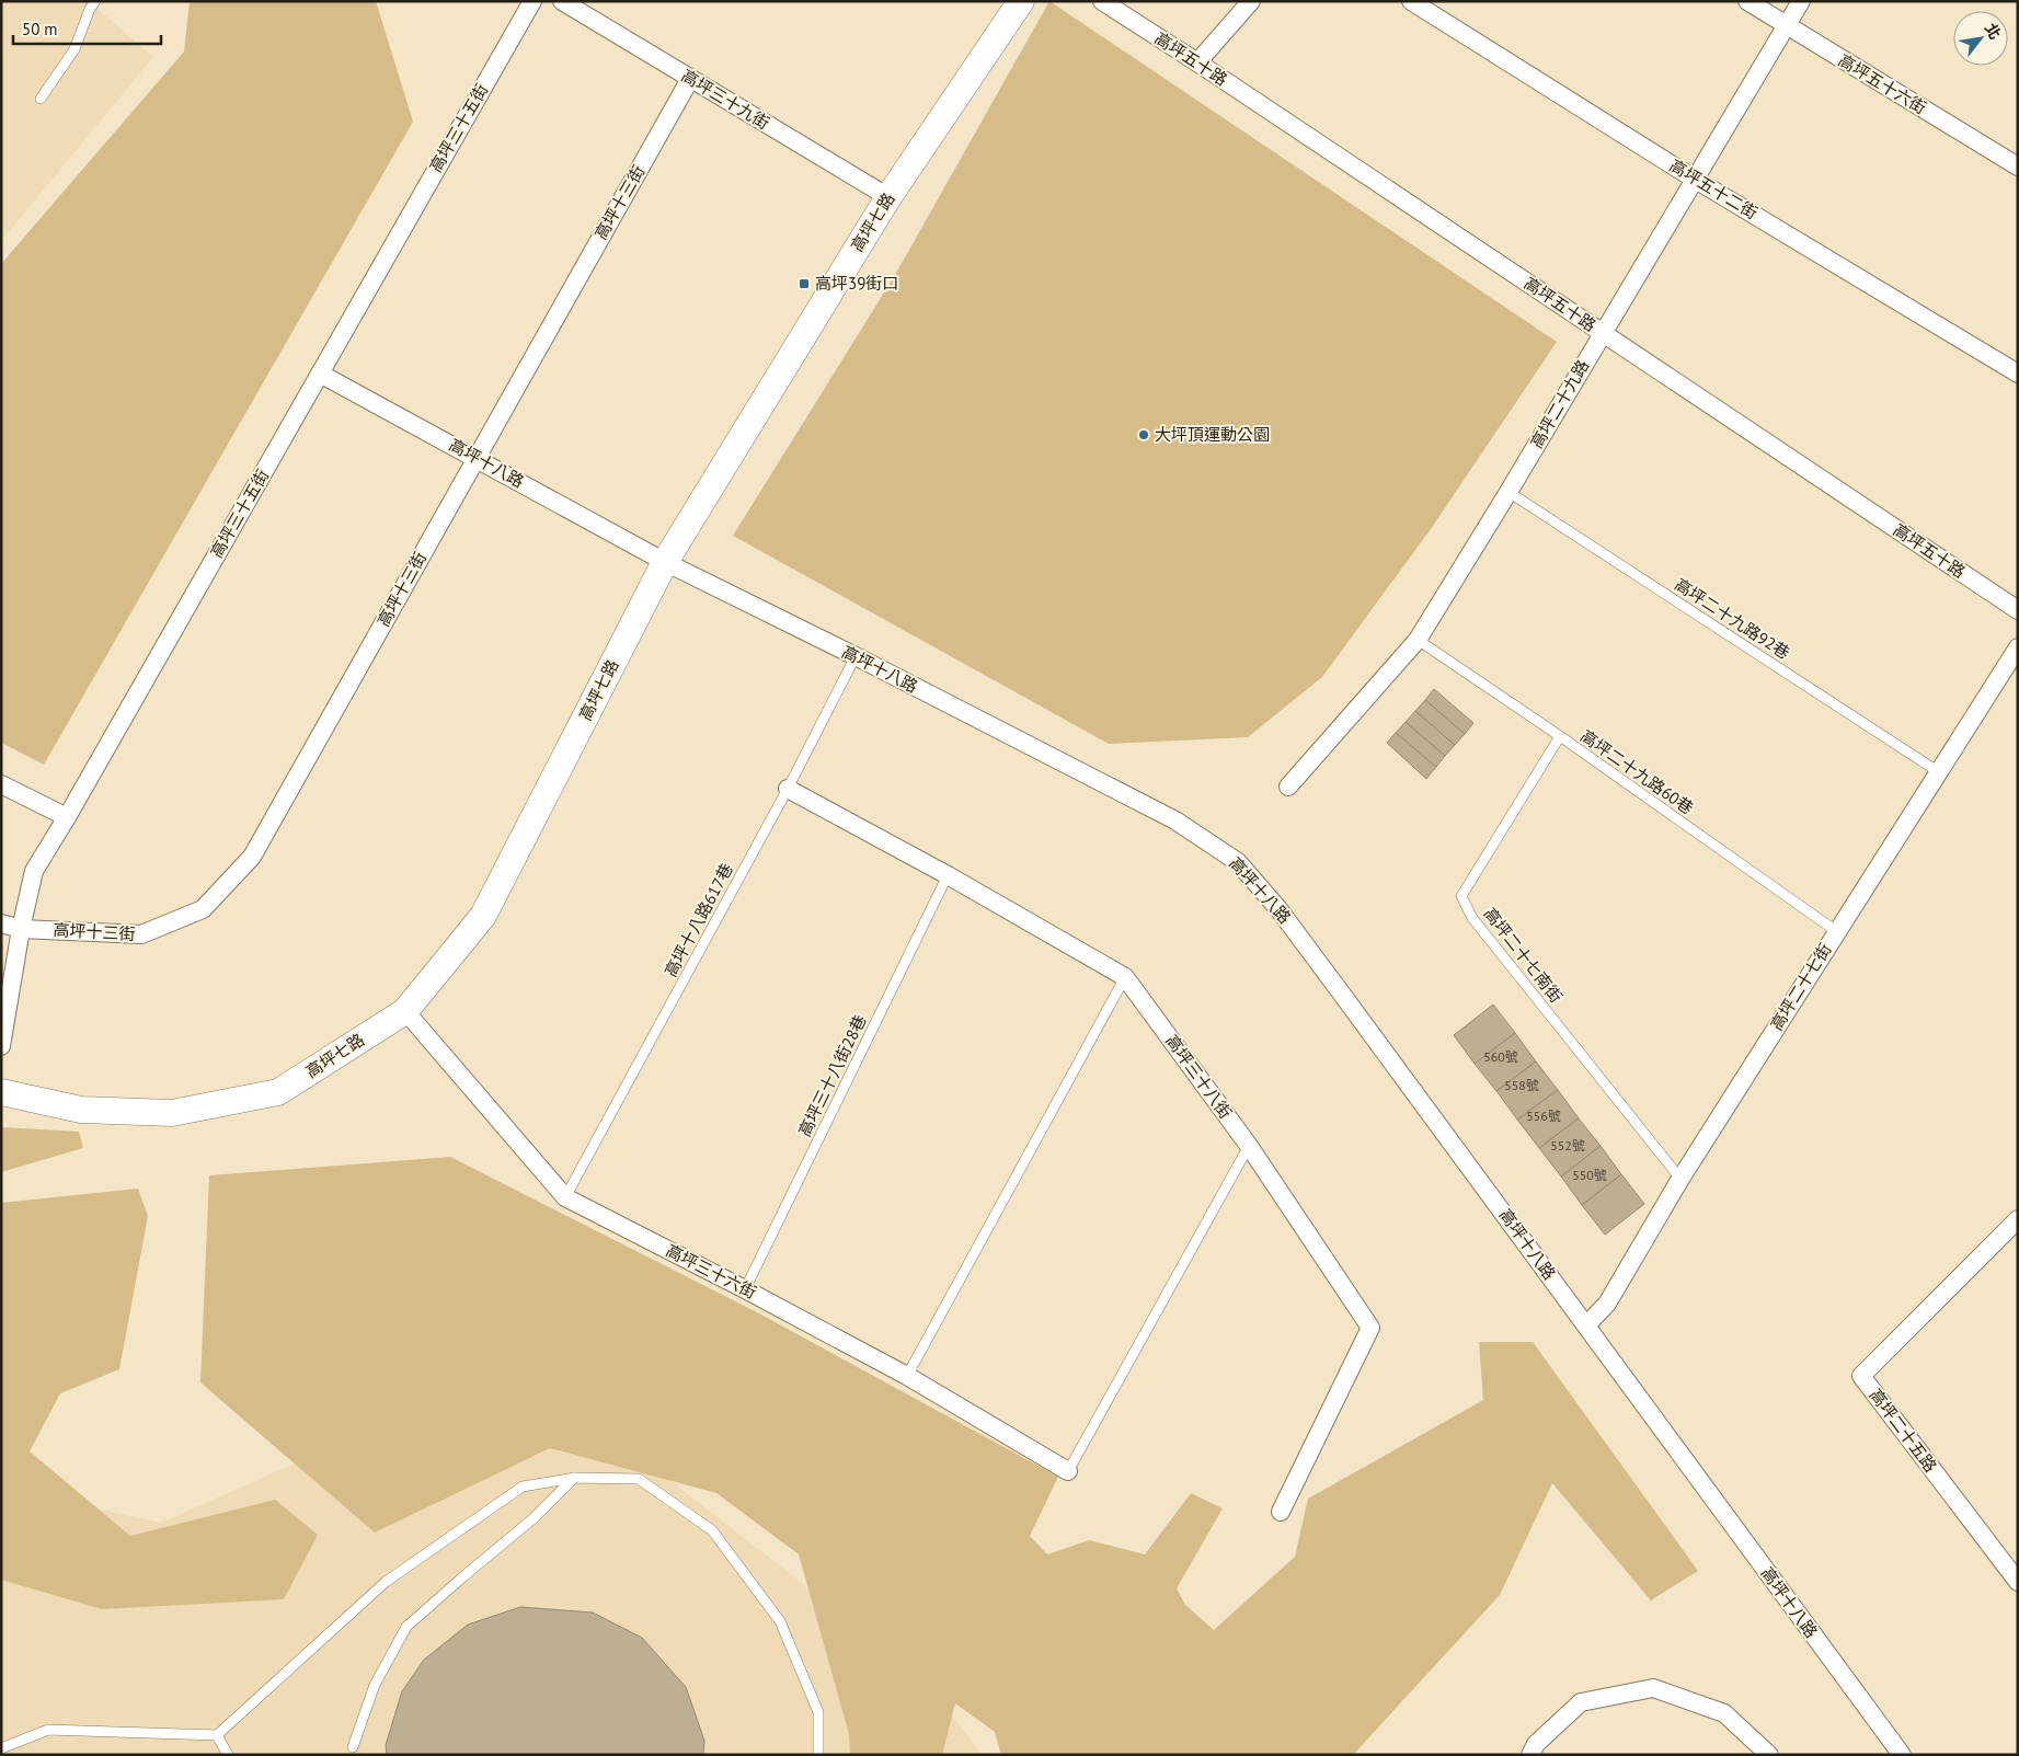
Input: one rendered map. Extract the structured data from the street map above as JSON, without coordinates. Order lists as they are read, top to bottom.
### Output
{
  "streets": {
    "street": [
      "高坪五十路",
      "高坪五十六街",
      "高坪三十九街",
      "高坪三十五街",
      "高坪五十二街",
      "高坪十三街",
      "高坪七路",
      "高坪二十九路",
      "高坪十八路",
      "高坪二十七街",
      "高坪三十八街",
      "高坪三十六街",
      "高坪二十五路"
    ],
    "lane": [
      "高坪二十九路92巷",
      "高坪二十九路60巷",
      "高坪十八路617巷",
      "高坪二十七南街",
      "高坪三十八街28巷"
    ]
  },
  "crossings": [
    ["高坪五十路", "高坪二十九路"],
    ["高坪五十六街", "高坪二十九路"],
    ["高坪三十九街", "高坪十三街"],
    ["高坪三十九街", "高坪七路"],
    ["高坪三十五街", "高坪十三街"],
    ["高坪三十五街", "高坪十八路"],
    ["高坪五十二街", "高坪二十九路"],
    ["高坪十三街", "高坪十八路"],
    ["高坪七路", "高坪十八路"],
    ["高坪七路", "高坪三十六街"],
    ["高坪二十九路", "高坪二十九路92巷"],
    ["高坪二十九路", "高坪二十九路60巷"],
    ["高坪十八路", "高坪十八路617巷"],
    ["高坪十八路", "高坪二十七街"],
    ["高坪二十九路92巷", "高坪二十七街"],
    ["高坪二十九路60巷", "高坪二十七南街"],
    ["高坪二十九路60巷", "高坪二十七街"],
    ["高坪十八路617巷", "高坪三十八街"],
    ["高坪十八路617巷", "高坪三十六街"],
    ["高坪二十七南街", "高坪二十七街"],
    ["高坪三十八街28巷", "高坪三十八街"],
    ["高坪三十八街28巷", "高坪三十六街"]
  ],
  "places": {
    "transit": ["高坪39街口"],
    "other": ["大坪頂運動公園"]
  },
  "house_numbers": [
    "560號",
    "558號",
    "556號",
    "552號",
    "550號"
  ],
  "scale_bar": "50 m",
  "north": "top right"
}
